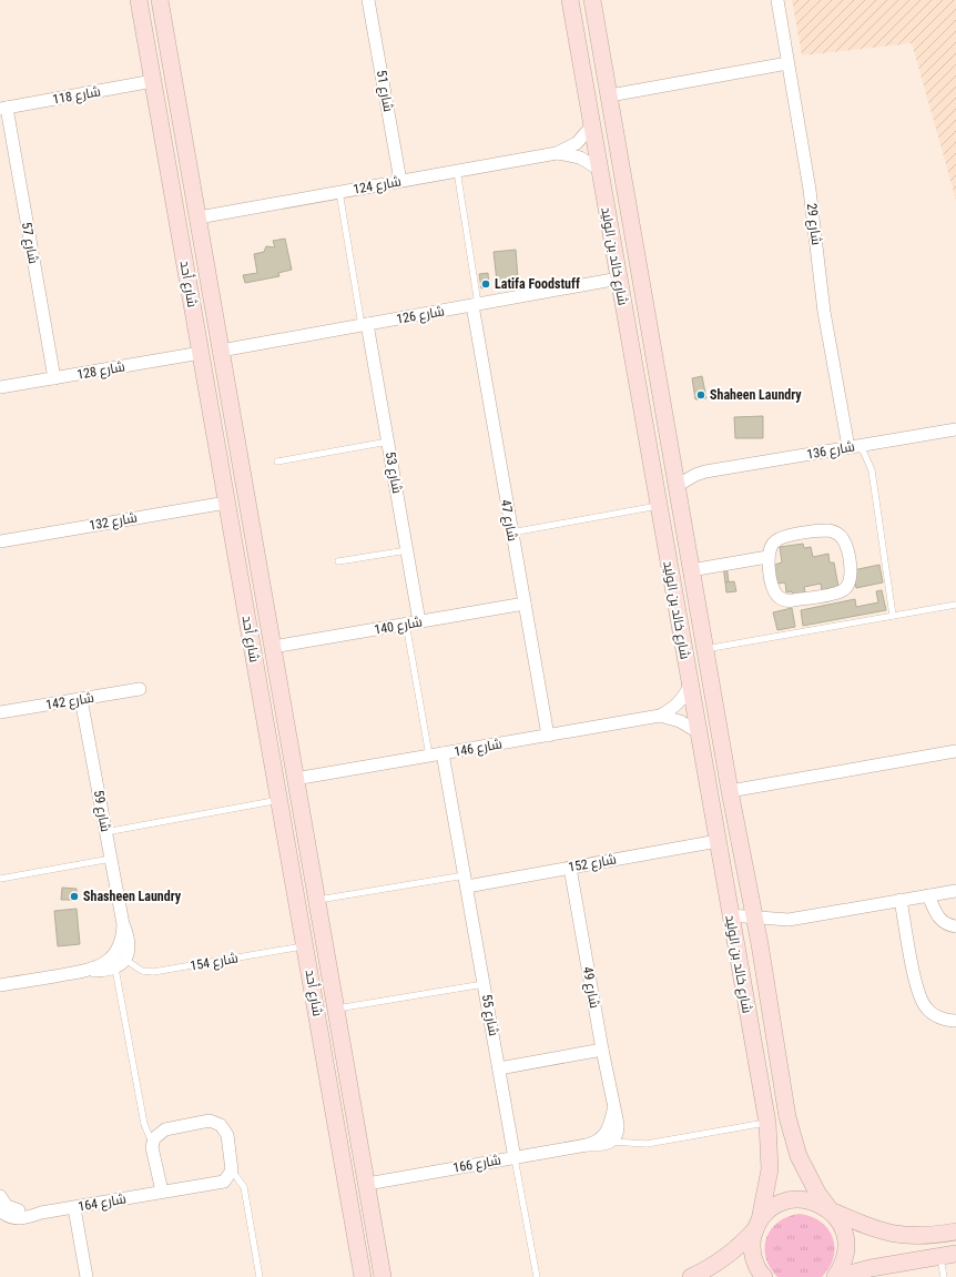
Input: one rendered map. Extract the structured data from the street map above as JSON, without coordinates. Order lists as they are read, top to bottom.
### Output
{
  "streets": {
    "main road": ["شارع خالد بن الوليد", "شارع أحد"],
    "street": [
      "شارع 51",
      "شارع 118",
      "شارع 124",
      "شارع 29",
      "شارع 57",
      "شارع 126",
      "شارع 128",
      "شارع 136",
      "شارع 53",
      "شارع 47",
      "شارع 132",
      "شارع 140",
      "شارع 142",
      "شارع 146",
      "شارع 59",
      "شارع 152",
      "شارع 49",
      "شارع 55",
      "شارع 166",
      "شارع 164"
    ],
    "lane": ["شارع 154"]
  },
  "crossings": [
    ["شارع 51", "شارع 124"],
    ["شارع 118", "شارع 57"],
    ["شارع 118", "شارع أحد"],
    ["شارع 124", "شارع خالد بن الوليد"],
    ["شارع 124", "شارع أحد"],
    ["شارع 29", "شارع 136"],
    ["شارع 57", "شارع 128"],
    ["شارع خالد بن الوليد", "شارع 126"],
    ["شارع خالد بن الوليد", "شارع 136"],
    ["شارع خالد بن الوليد", "شارع 146"],
    ["شارع خالد بن الوليد", "شارع 152"],
    ["شارع أحد", "شارع 126"],
    ["شارع أحد", "شارع 128"],
    ["شارع أحد", "شارع 132"],
    ["شارع أحد", "شارع 140"],
    ["شارع أحد", "شارع 146"],
    ["شارع أحد", "شارع 154"],
    ["شارع أحد", "شارع 166"],
    ["شارع 126", "شارع 53"],
    ["شارع 126", "شارع 47"],
    ["شارع 53", "شارع 140"],
    ["شارع 47", "شارع 140"],
    ["شارع 47", "شارع 146"],
    ["شارع 142", "شارع 59"],
    ["شارع 146", "شارع 55"],
    ["شارع 59", "شارع 154"],
    ["شارع 152", "شارع 49"],
    ["شارع 152", "شارع 55"],
    ["شارع 49", "شارع 166"],
    ["شارع 55", "شارع 166"]
  ],
  "places": ["Latifa Foodstuff", "Shaheen Laundry", "Shasheen Laundry"]
}
